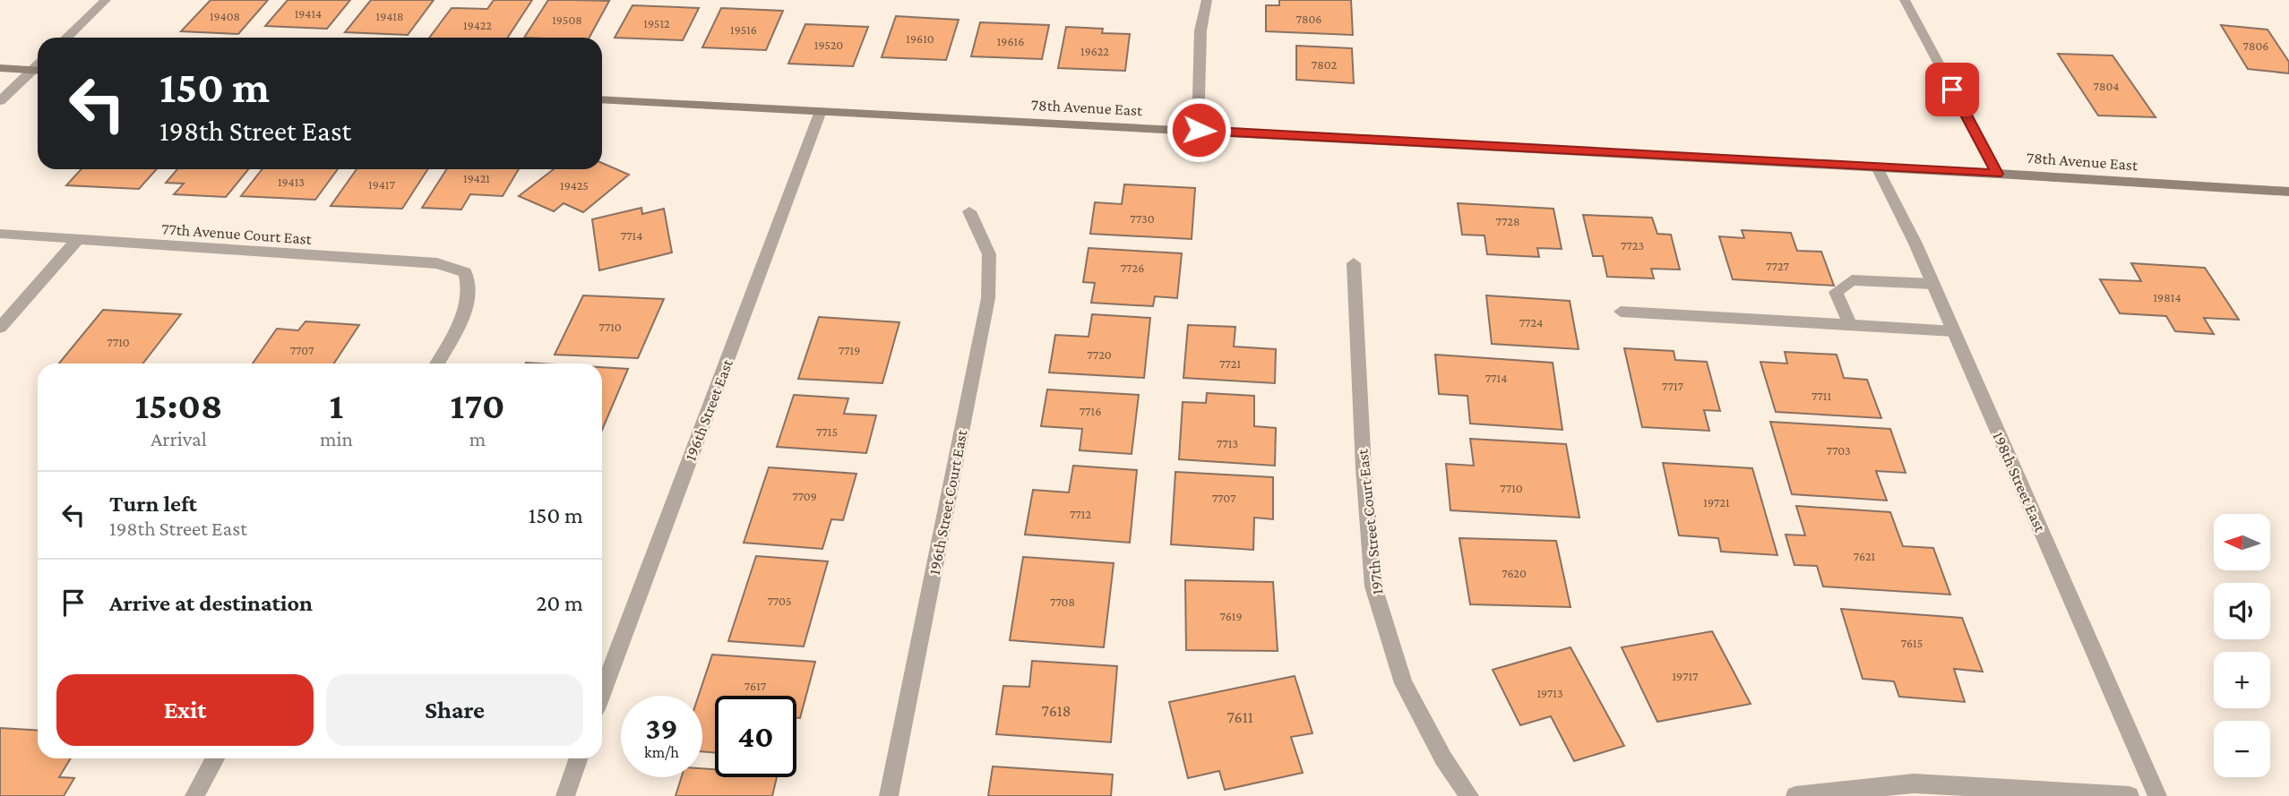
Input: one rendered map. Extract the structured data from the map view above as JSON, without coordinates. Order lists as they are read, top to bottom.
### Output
{
  "streets": {
    "street": [
      "78th Avenue East",
      "77th Avenue Court East",
      "196th Street East",
      "198th Street East",
      "196th Street Court East",
      "197th Street Court East"
    ]
  },
  "crossings": [
    ["78th Avenue East", "196th Street East"],
    ["78th Avenue East", "198th Street East"]
  ],
  "house_numbers": [
    "19414",
    "19408",
    "19418",
    "7806",
    "19508",
    "19512",
    "19422",
    "19516",
    "19610",
    "19616",
    "19520",
    "7806",
    "19622",
    "7802",
    "7804",
    "19421",
    "19413",
    "19417",
    "19425",
    "7730",
    "7728",
    "7714",
    "7723",
    "7727",
    "7726",
    "19814",
    "7724",
    "7710",
    "7710",
    "7707",
    "7719",
    "7720",
    "7721",
    "7714",
    "7717",
    "7711",
    "7716",
    "7715",
    "7713",
    "7703",
    "7710",
    "7709",
    "7707",
    "19721",
    "7712",
    "7621",
    "7620",
    "7705",
    "7708",
    "7619",
    "7615",
    "19717",
    "7617",
    "19713",
    "7618",
    "7611"
  ],
  "north": "left",
  "page": {
    "turn": ["150 m", "198th Street East"],
    "eta": [
      "15:08",
      "Arrival",
      "1",
      "min",
      "170",
      "m"
    ],
    "list": [
      {
        "name": "Turn left",
        "note": "198th Street East",
        "value": "150 m"
      },
      {
        "name": "Arrive at destination",
        "value": "20 m"
      }
    ],
    "map_buttons": ["+", "−"],
    "buttons": ["Exit", "Share"],
    "speed": "39 km/h",
    "limit": "40"
  }
}
